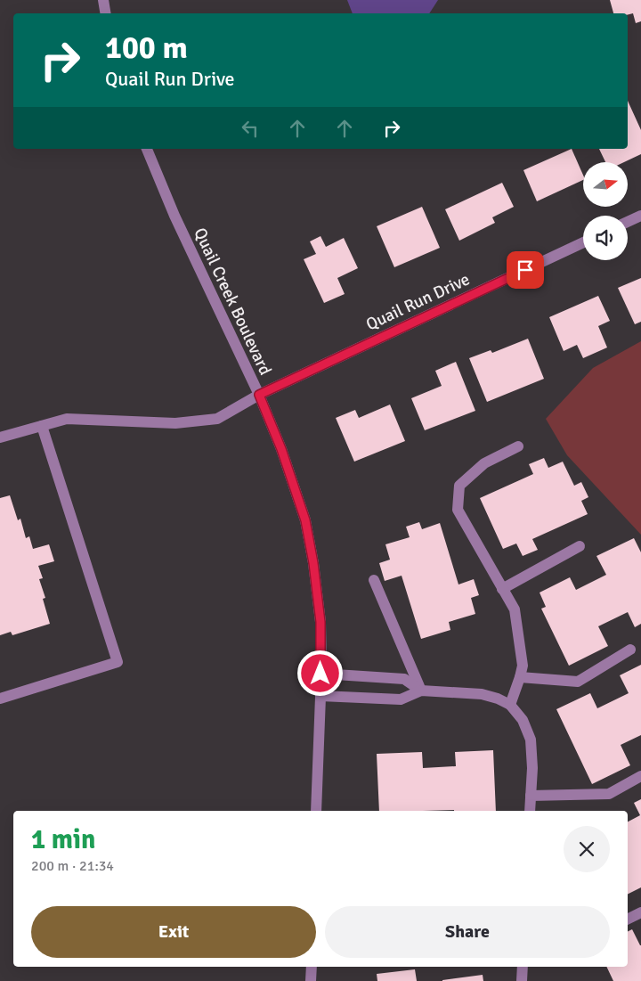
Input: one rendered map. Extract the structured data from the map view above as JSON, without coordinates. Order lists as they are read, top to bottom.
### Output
{
  "streets": {
    "street": ["Quail Creek Boulevard", "Quail Run Drive"]
  },
  "crossings": [
    ["Quail Creek Boulevard", "Quail Run Drive"]
  ],
  "north": "right",
  "page": {
    "turn": ["100 m", "Quail Run Drive"],
    "heading": ["1 min", "200 m · 21:34"],
    "buttons": ["Exit", "Share"]
  }
}
